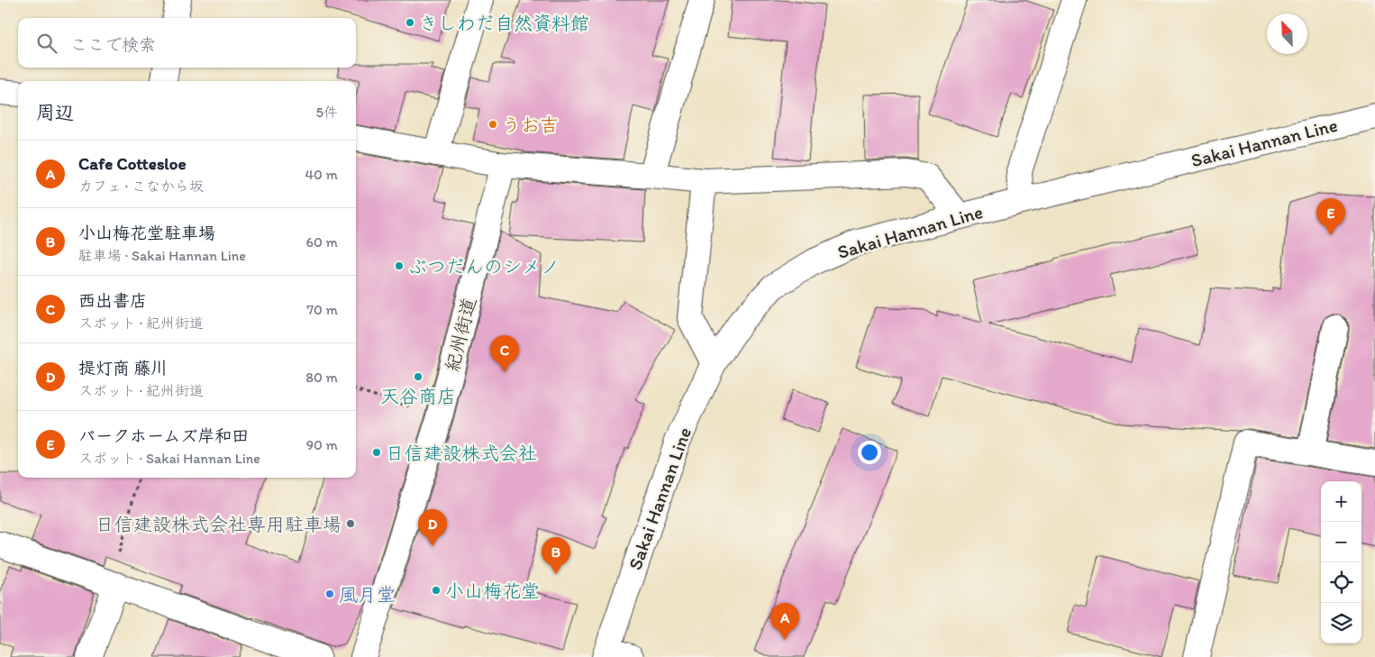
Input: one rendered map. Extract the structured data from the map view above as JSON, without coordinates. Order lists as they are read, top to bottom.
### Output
{
  "streets": {
    "street": ["Sakai Hannan Line", "紀州街道"]
  },
  "places": [
    "きしわだ自然資料館",
    "うお吉",
    "ぶつだんのシメノ",
    "天谷商店",
    "日信建設株式会社",
    "日信建設株式会社専用駐車場",
    "小山梅花堂",
    "風月堂"
  ],
  "north": "top left",
  "page": {
    "search": "ここで検索",
    "heading": ["周辺", "5件"],
    "list": [
      {
        "mark": "A",
        "name": "Cafe Cottesloe",
        "note": "カフェ · こなから坂",
        "value": "40 m"
      },
      {
        "mark": "B",
        "name": "小山梅花堂駐車場",
        "note": "駐車場 · Sakai Hannan Line",
        "value": "60 m"
      },
      {
        "mark": "C",
        "name": "西出書店",
        "note": "スポット · 紀州街道",
        "value": "70 m"
      },
      {
        "mark": "D",
        "name": "提灯商 藤川",
        "note": "スポット · 紀州街道",
        "value": "80 m"
      },
      {
        "mark": "E",
        "name": "パークホームズ岸和田",
        "note": "スポット · Sakai Hannan Line",
        "value": "90 m"
      }
    ],
    "pins": [
      "E",
      "C",
      "D",
      "B",
      "A"
    ],
    "map_buttons": ["+", "−"]
  }
}
